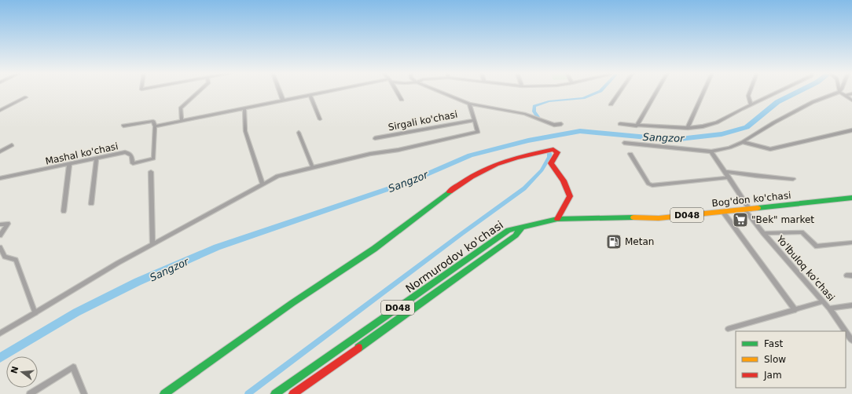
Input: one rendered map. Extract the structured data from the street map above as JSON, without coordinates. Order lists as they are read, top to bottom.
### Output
{
  "streets": {
    "main road": ["Bog'don ko'chasi", "D048", "Normurodov ko'chasi"],
    "street": ["Sirgali ko'chasi", "Mashal ko'chasi", "Yo'lbuloq ko'chasi"]
  },
  "crossings": [
    ["Bog'don ko'chasi", "Normurodov ko'chasi"],
    ["Bog'don ko'chasi", "Yo'lbuloq ko'chasi"]
  ],
  "water": ["Sangzor"],
  "places": {
    "supermarket": ["\"Bek\" market"],
    "fuel station": ["Metan"]
  },
  "legend": ["Fast", "Slow", "Jam"],
  "north": "left"
}
